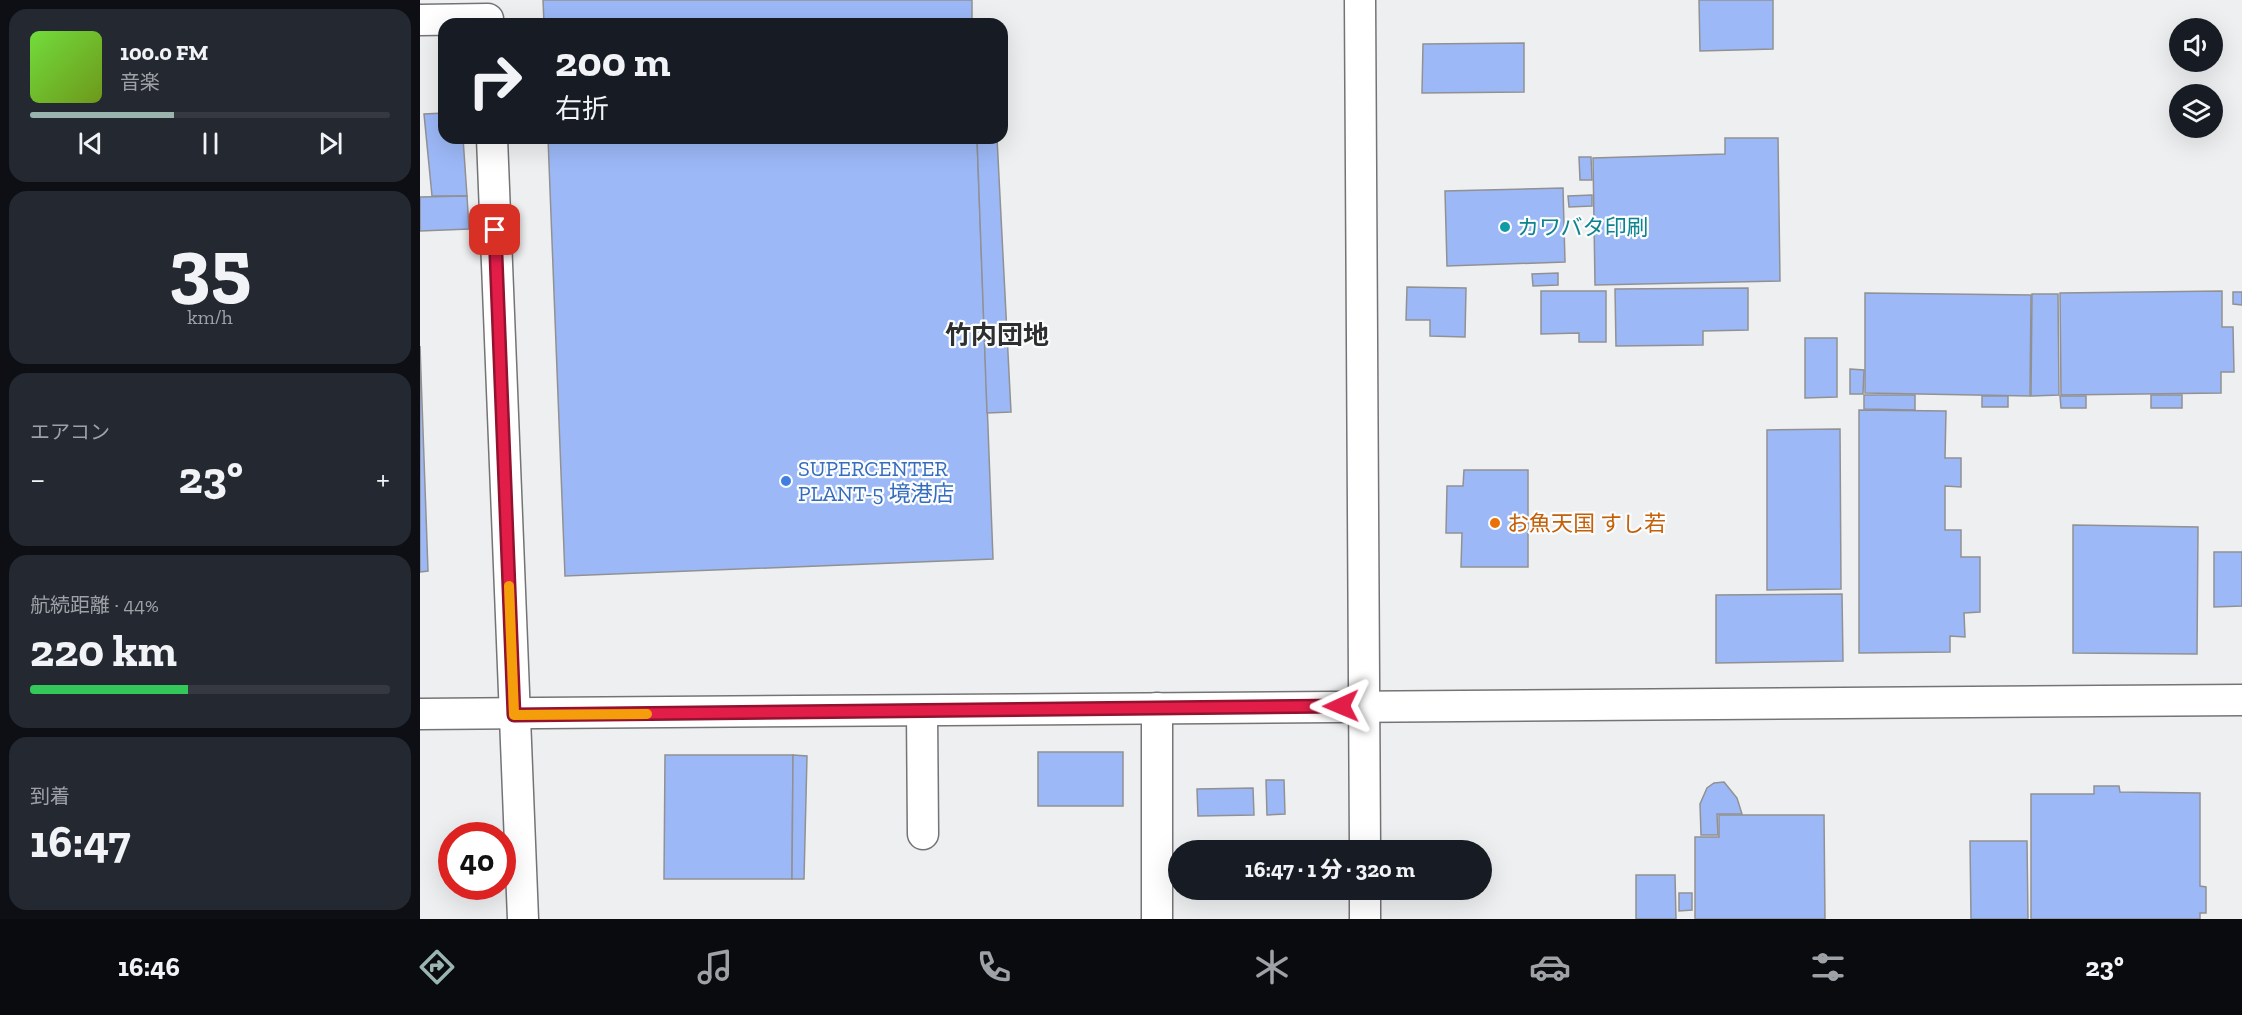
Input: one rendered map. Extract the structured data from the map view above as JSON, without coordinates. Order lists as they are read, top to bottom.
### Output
{
  "districts": ["竹内団地"],
  "places": ["カワバタ印刷", "SUPERCENTER PLANT-5 境港店", "お魚天国 すし若"],
  "page": {
    "turn": ["200 m", "右折"],
    "song": ["100.0 FM", "音楽"],
    "tile": [
      ["35", "km/h"],
      "エアコン",
      ["航続距離 · 44%", "220 km"],
      ["到着", "16:47"]
    ],
    "heat": ["−", "23°", "+"],
    "limit": "40",
    "trip": "16:47 · 1 分 · 320 m",
    "tabs": ["16:46", "23°"]
  }
}
